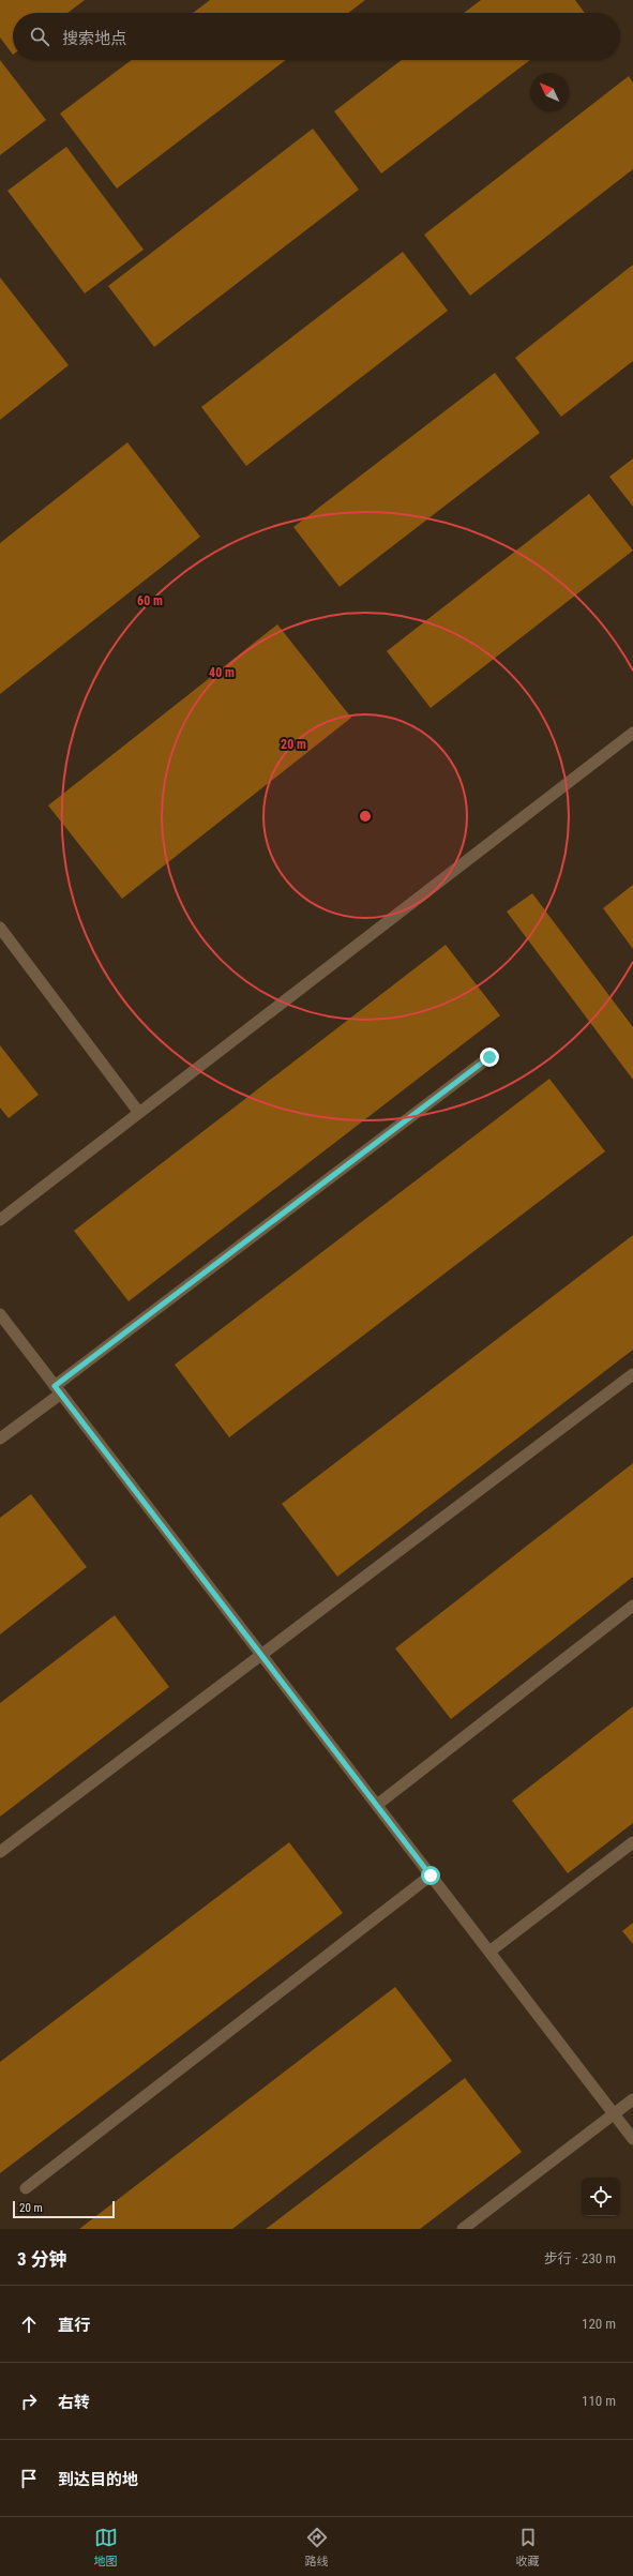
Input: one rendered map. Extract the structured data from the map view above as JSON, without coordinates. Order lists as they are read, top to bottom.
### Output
{
  "scale_bar": "20 m",
  "north": "top left",
  "page": {
    "search": "搜索地点",
    "scale": "20 m",
    "heading": ["3 分钟", "步行 · 230 m"],
    "list": [
      ["直行", "120 m"],
      ["右转", "110 m"],
      "到达目的地"
    ],
    "nav": ["地图", "路线", "收藏"]
  },
  "rings": ["60 m", "40 m", "20 m"]
}
